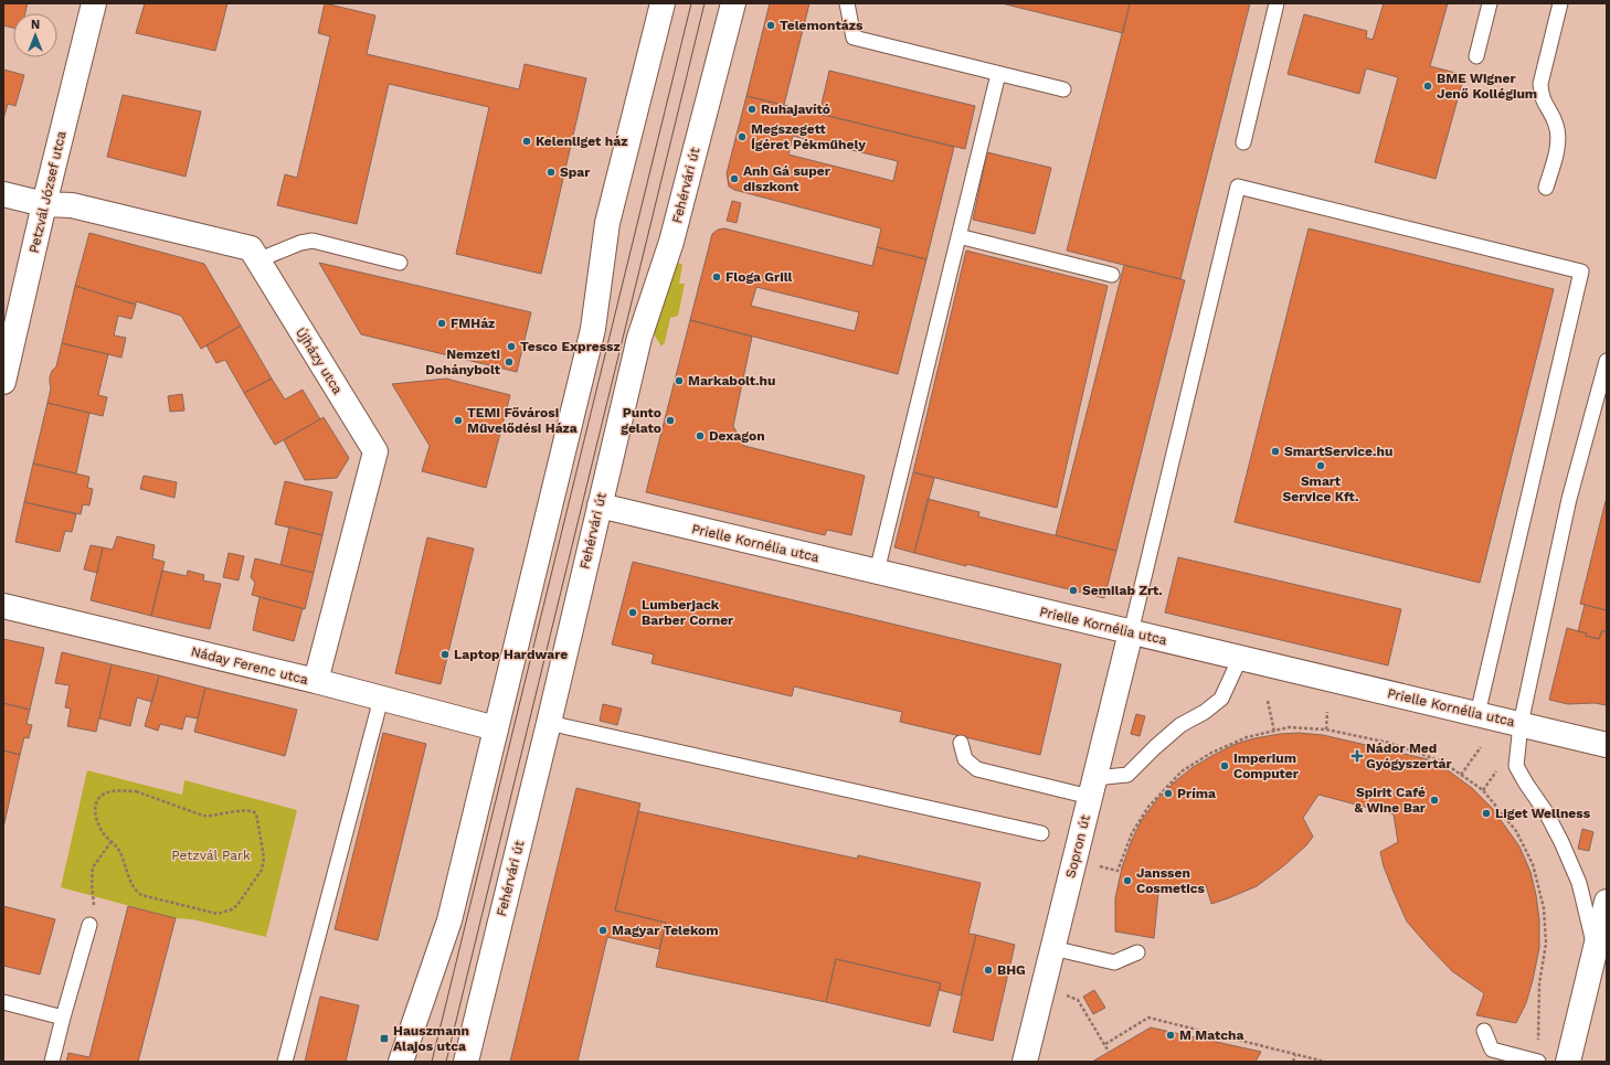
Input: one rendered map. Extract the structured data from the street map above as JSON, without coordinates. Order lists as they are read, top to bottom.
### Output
{
  "streets": {
    "street": [
      "Fehérvári út",
      "Petzvál József utca",
      "Újházy utca",
      "Prielle Kornélia utca",
      "Náday Ferenc utca",
      "Sopron út"
    ]
  },
  "crossings": [
    ["Fehérvári út", "Prielle Kornélia utca"],
    ["Petzvál József utca", "Újházy utca"],
    ["Újházy utca", "Náday Ferenc utca"],
    ["Prielle Kornélia utca", "Sopron út"]
  ],
  "parks": ["Petzvál Park"],
  "places": {
    "other": [
      "Telemontázs",
      "BME Wigner Jenő Kollégium",
      "Ruhajavító",
      "Megszegett Ígéret Pékműhely",
      "Kelenliget ház",
      "Spar",
      "Anh Gá super diszkont",
      "Floga Grill",
      "FMHáz",
      "Tesco Expressz",
      "Nemzeti Dohánybolt",
      "Markabolt.hu",
      "TEMI Fővárosi Művelődési Háza",
      "Punto gelato",
      "Dexagon",
      "SmartService.hu",
      "Smart Service Kft.",
      "Semilab Zrt.",
      "Lumberjack Barber Corner",
      "Laptop Hardware",
      "Imperium Computer",
      "Príma",
      "Spirit Café & Wine Bar",
      "Liget Wellness",
      "Janssen Cosmetics",
      "Magyar Telekom",
      "BHG",
      "M Matcha"
    ],
    "health": ["Nádor Med Gyógyszertár"],
    "transit": ["Hauszmann Alajos utca"]
  },
  "north": "top"
}
